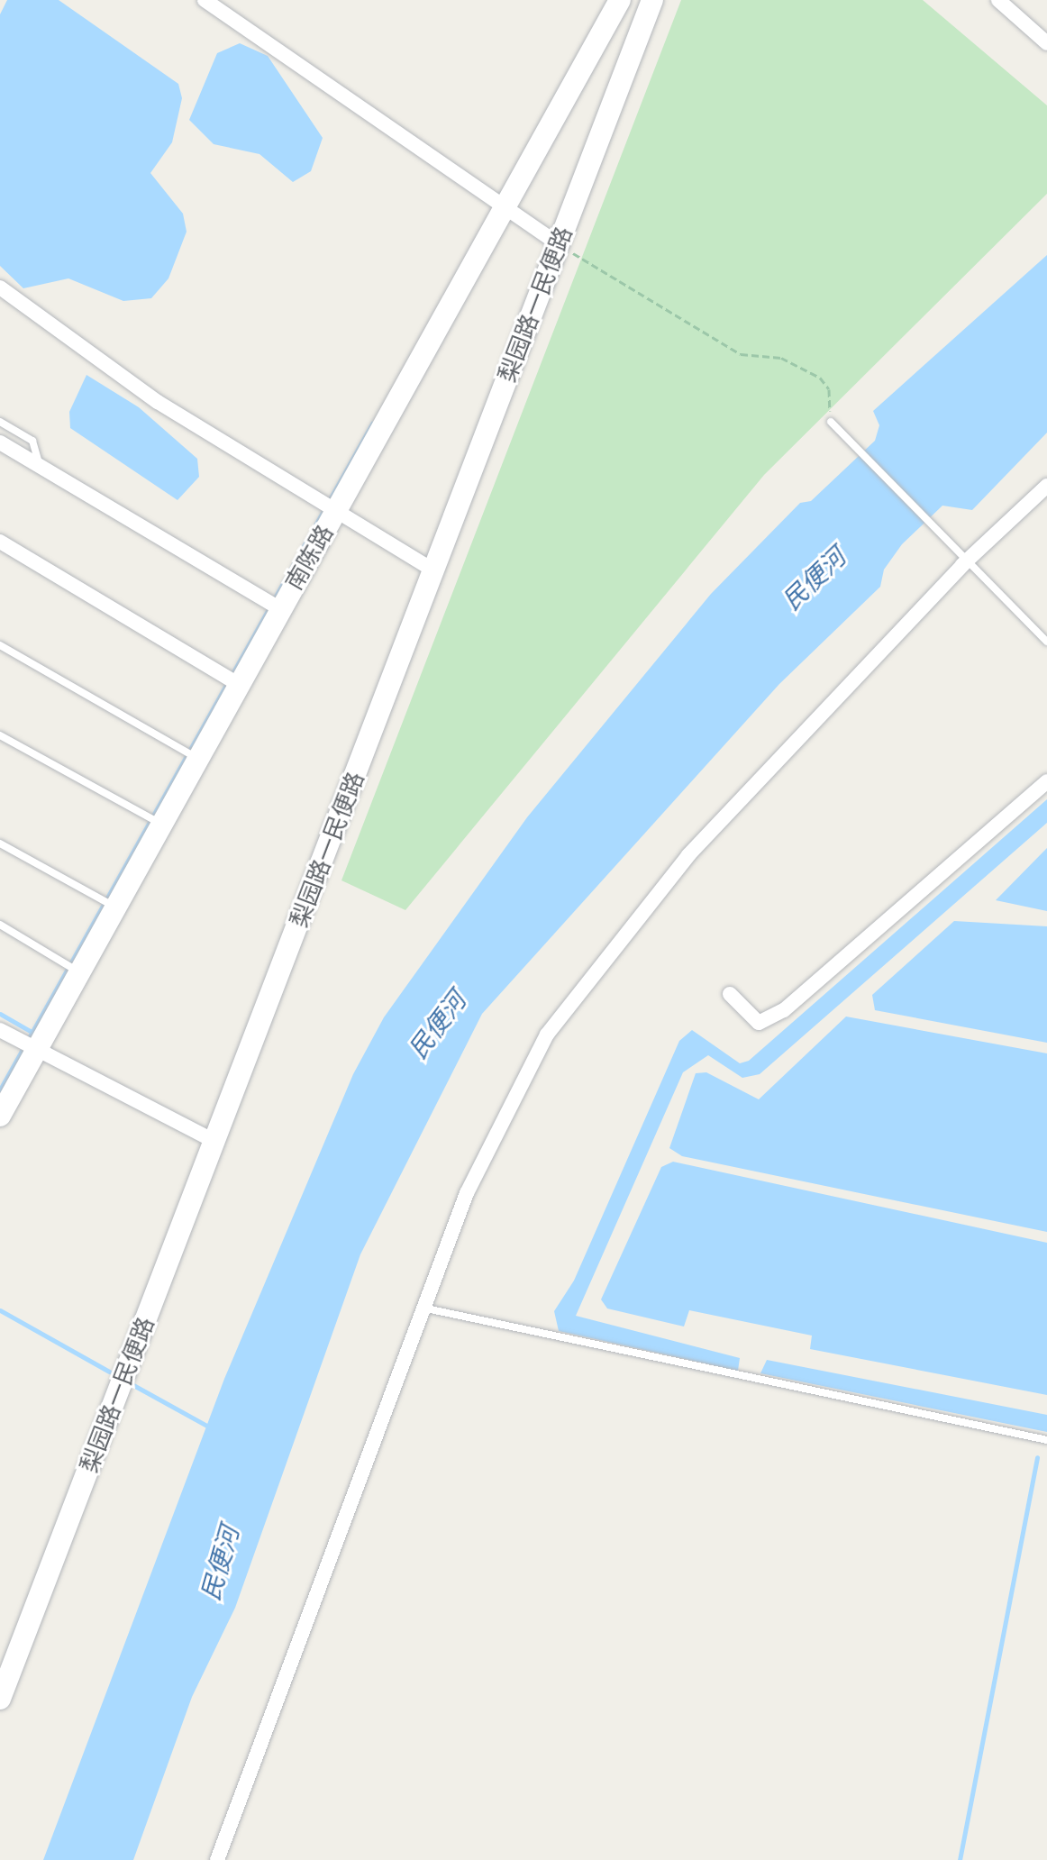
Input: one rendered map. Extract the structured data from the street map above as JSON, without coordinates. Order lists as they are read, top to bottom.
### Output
{
  "streets": {
    "main road": ["梨园路一民便路", "南陈路"]
  },
  "water": ["民便河"]
}
